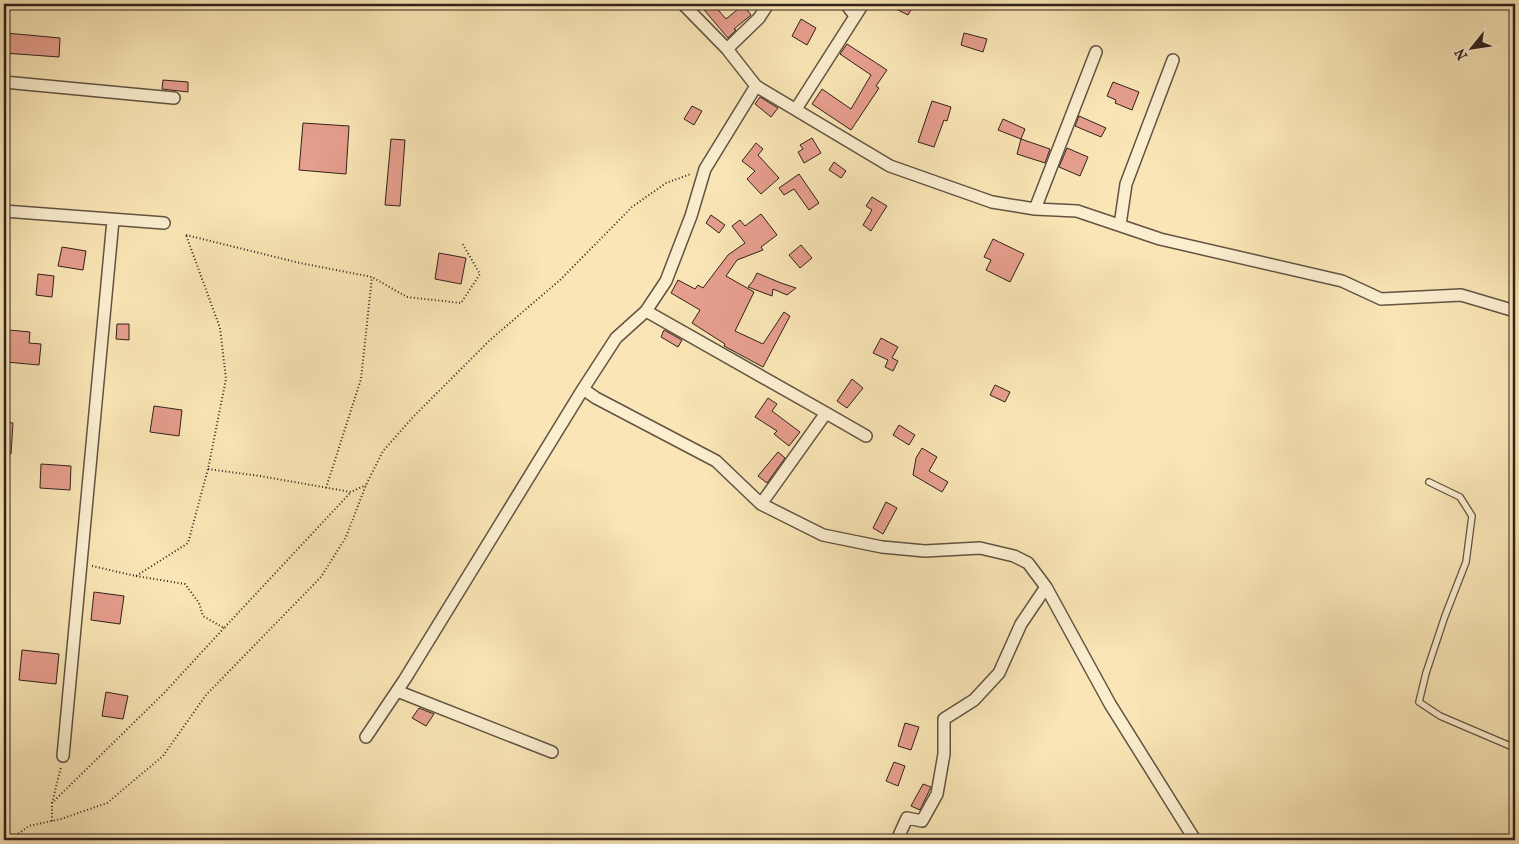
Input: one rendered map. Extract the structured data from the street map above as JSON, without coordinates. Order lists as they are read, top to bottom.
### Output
{
  "north": "bottom left"
}
